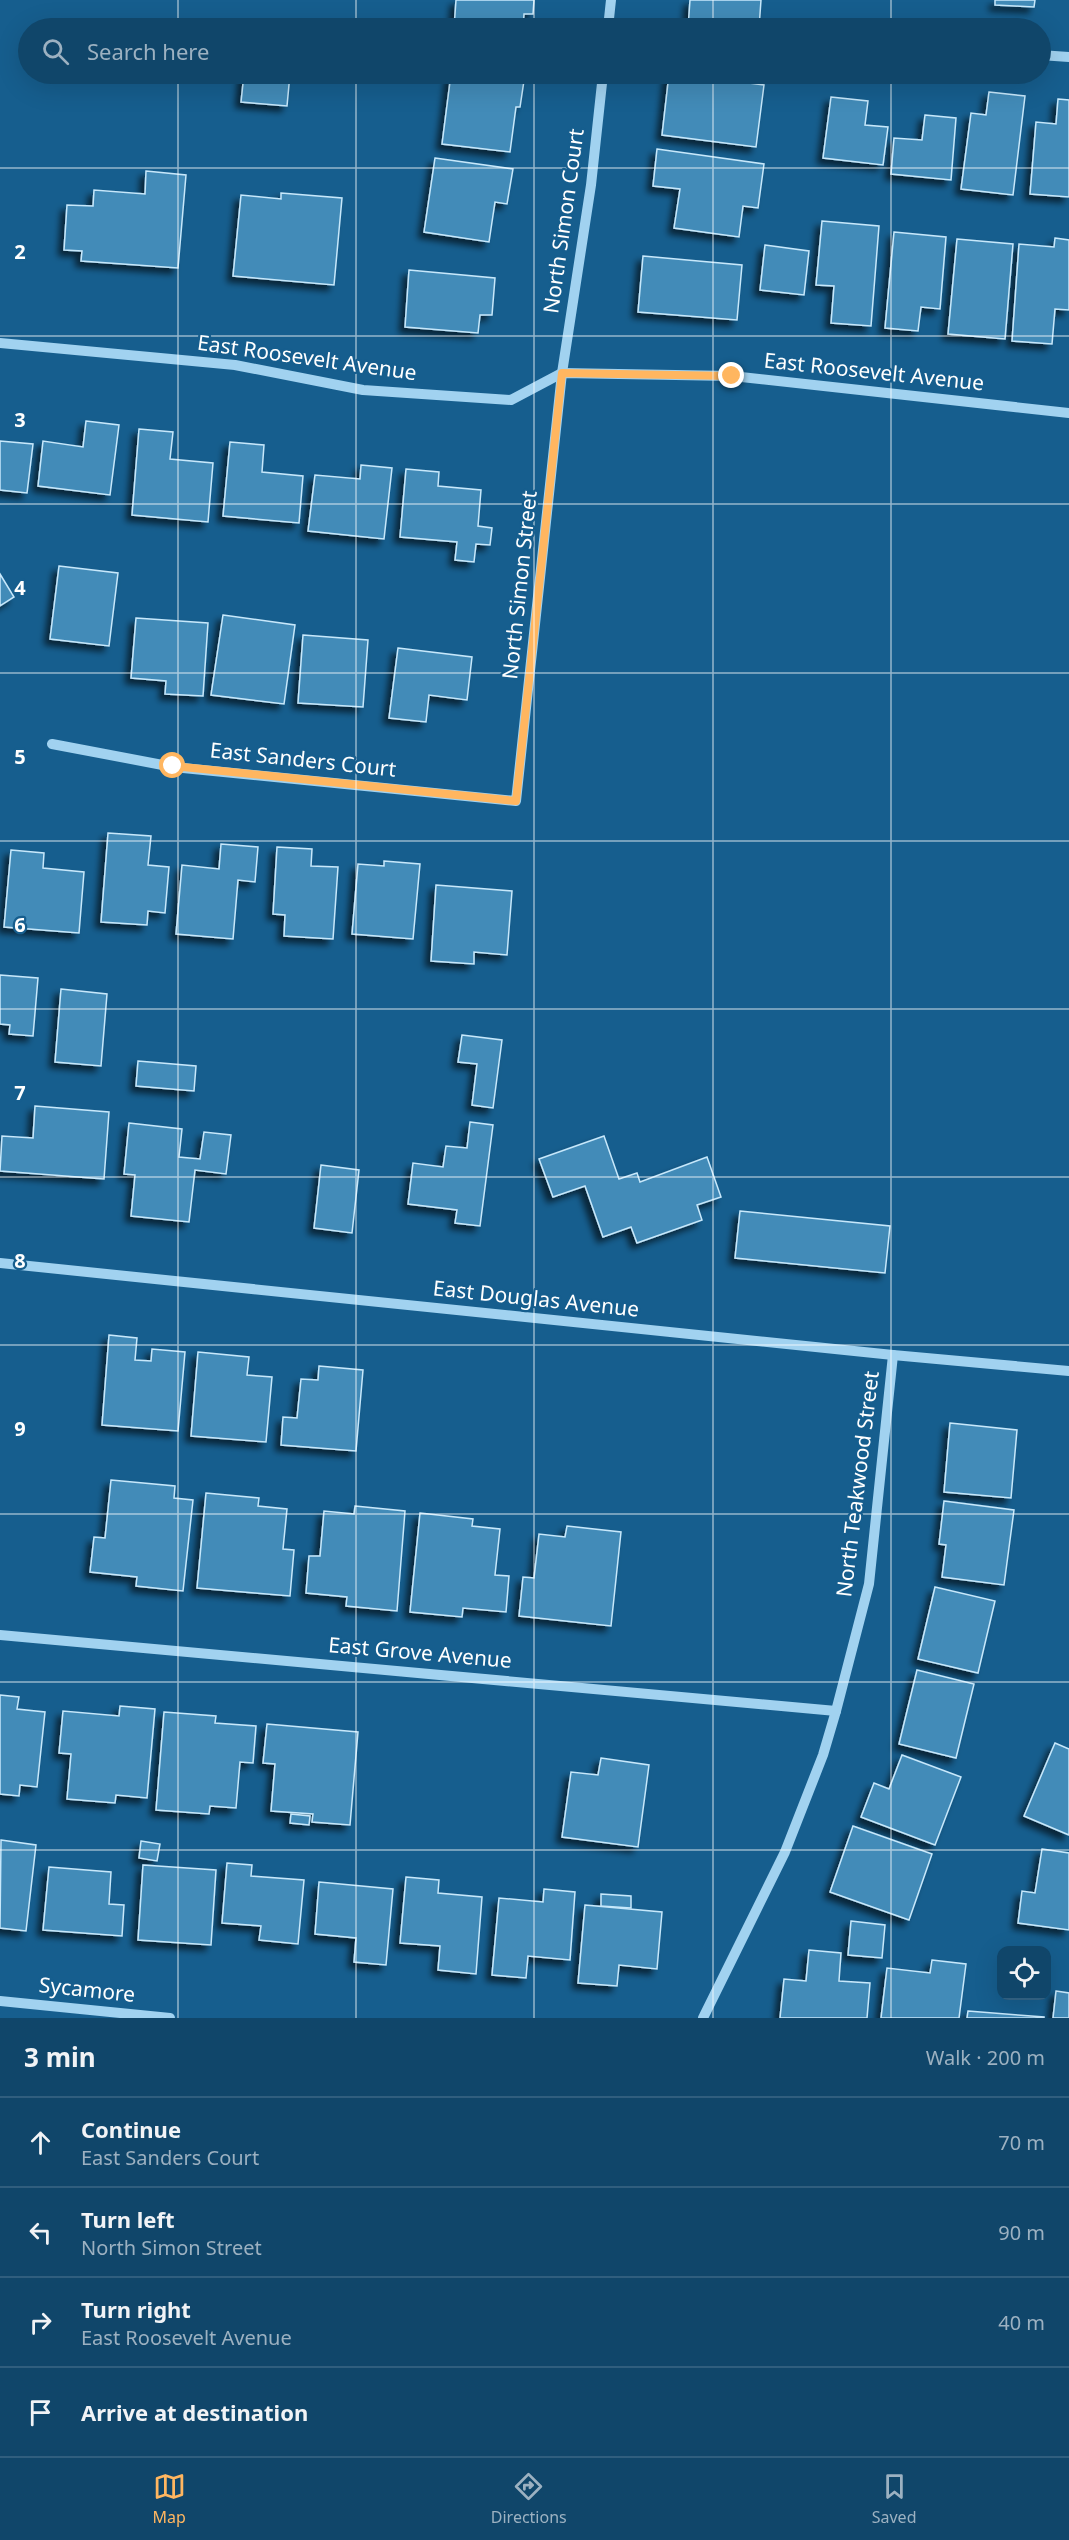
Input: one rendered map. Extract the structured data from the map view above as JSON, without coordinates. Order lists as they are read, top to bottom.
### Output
{
  "streets": {
    "street": [
      "North Simon Court",
      "East Roosevelt Avenue",
      "North Simon Street",
      "East Sanders Court",
      "East Douglas Avenue",
      "North Teakwood Street",
      "East Grove Avenue",
      "Sycamore"
    ]
  },
  "crossings": [
    ["North Simon Court", "East Roosevelt Avenue"],
    ["North Simon Court", "North Simon Street"],
    ["East Roosevelt Avenue", "North Simon Street"],
    ["North Simon Street", "East Sanders Court"],
    ["East Douglas Avenue", "North Teakwood Street"],
    ["North Teakwood Street", "East Grove Avenue"]
  ],
  "page": {
    "search": "Search here",
    "heading": ["3 min", "Walk · 200 m"],
    "list": [
      ["Continue", "East Sanders Court", "70 m"],
      ["Turn left", "North Simon Street", "90 m"],
      ["Turn right", "East Roosevelt Avenue", "40 m"],
      "Arrive at destination"
    ],
    "nav": ["Map", "Directions", "Saved"]
  },
  "grid": {
    "rows": [
      "2",
      "3",
      "4",
      "5",
      "6",
      "7",
      "8",
      "9"
    ]
  }
}
